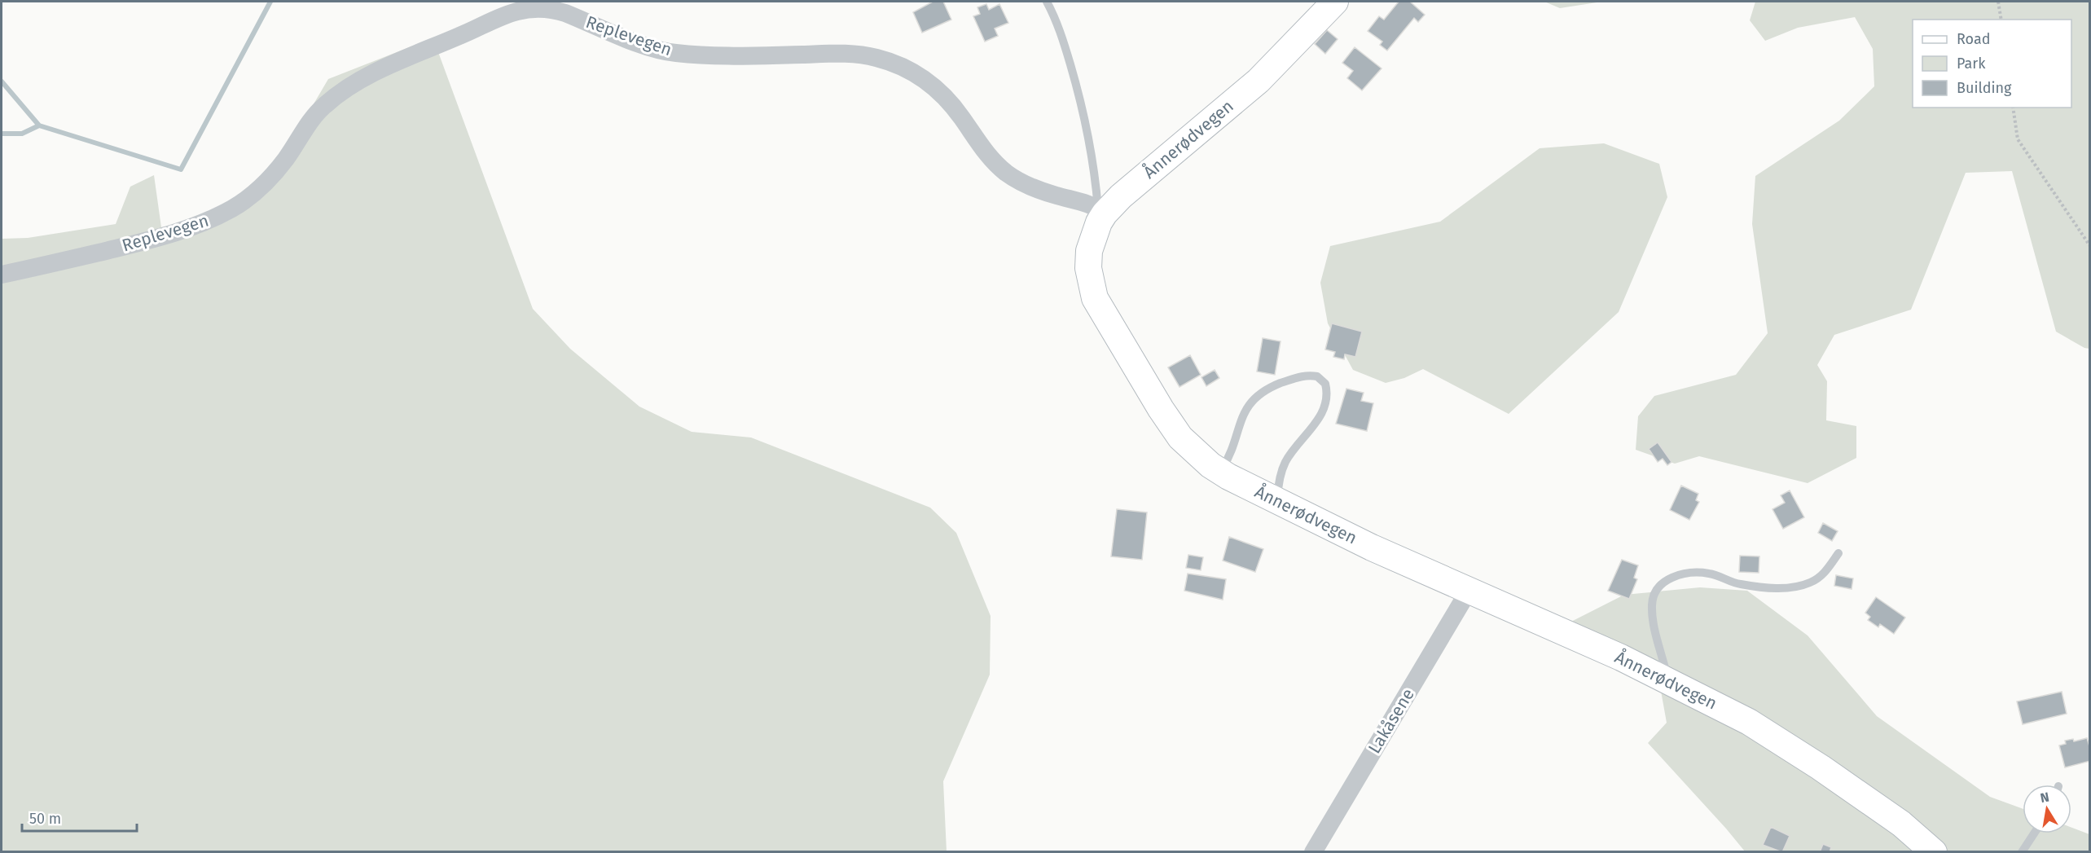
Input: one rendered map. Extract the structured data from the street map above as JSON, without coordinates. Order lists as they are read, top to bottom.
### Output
{
  "streets": {
    "main road": ["Ånnerødvegen"],
    "street": ["Replevegen", "Lakåsene"]
  },
  "crossings": [
    ["Replevegen", "Ånnerødvegen"],
    ["Ånnerødvegen", "Lakåsene"]
  ],
  "legend": ["Road", "Park", "Building"],
  "scale_bar": "50 m",
  "north": "top"
}
